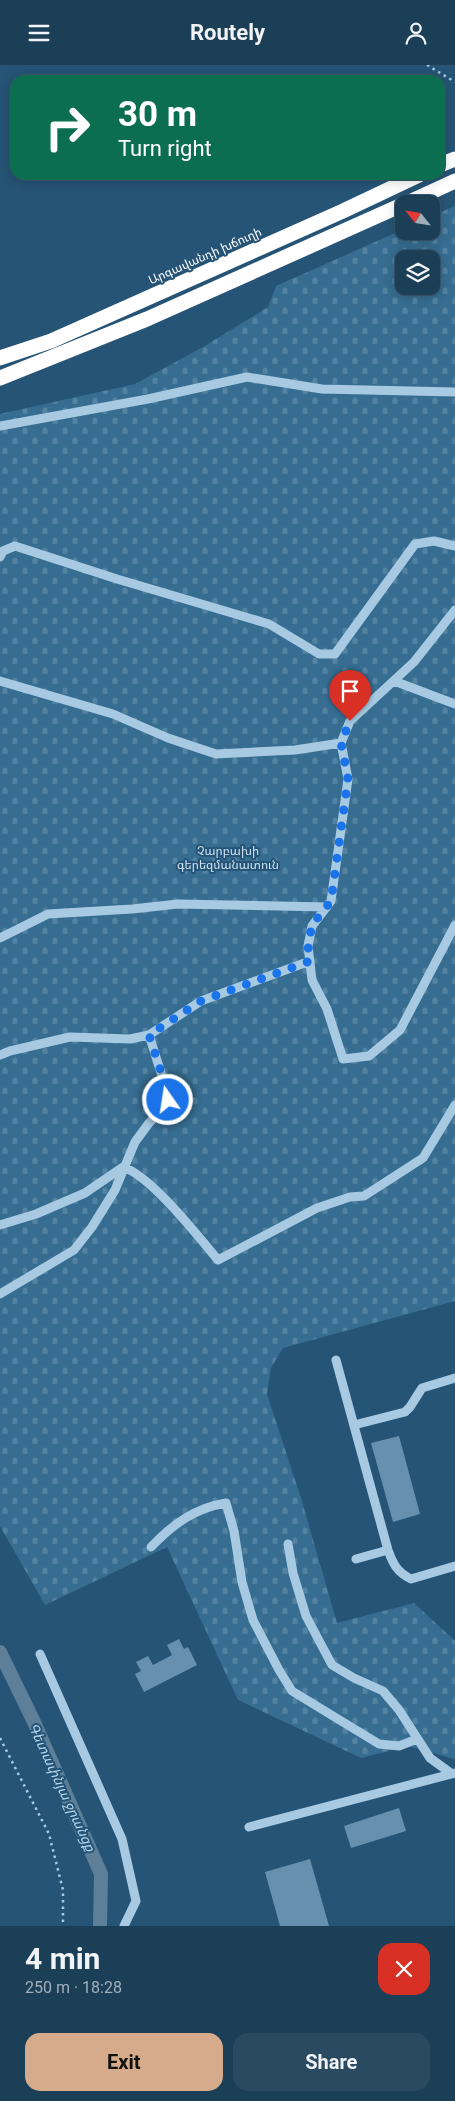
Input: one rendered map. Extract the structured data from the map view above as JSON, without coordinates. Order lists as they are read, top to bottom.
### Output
{
  "streets": {
    "highway": ["Արգավանդի խճուղի"]
  },
  "water": ["Գետափնյա ջրանցք"],
  "parks": ["Չարբախի գերեզմանատուն"],
  "north": "top left",
  "page": {
    "header": "Routely",
    "turn": ["30 m", "Turn right"],
    "heading": ["4 min", "250 m · 18:28"],
    "buttons": ["Exit", "Share"]
  }
}
